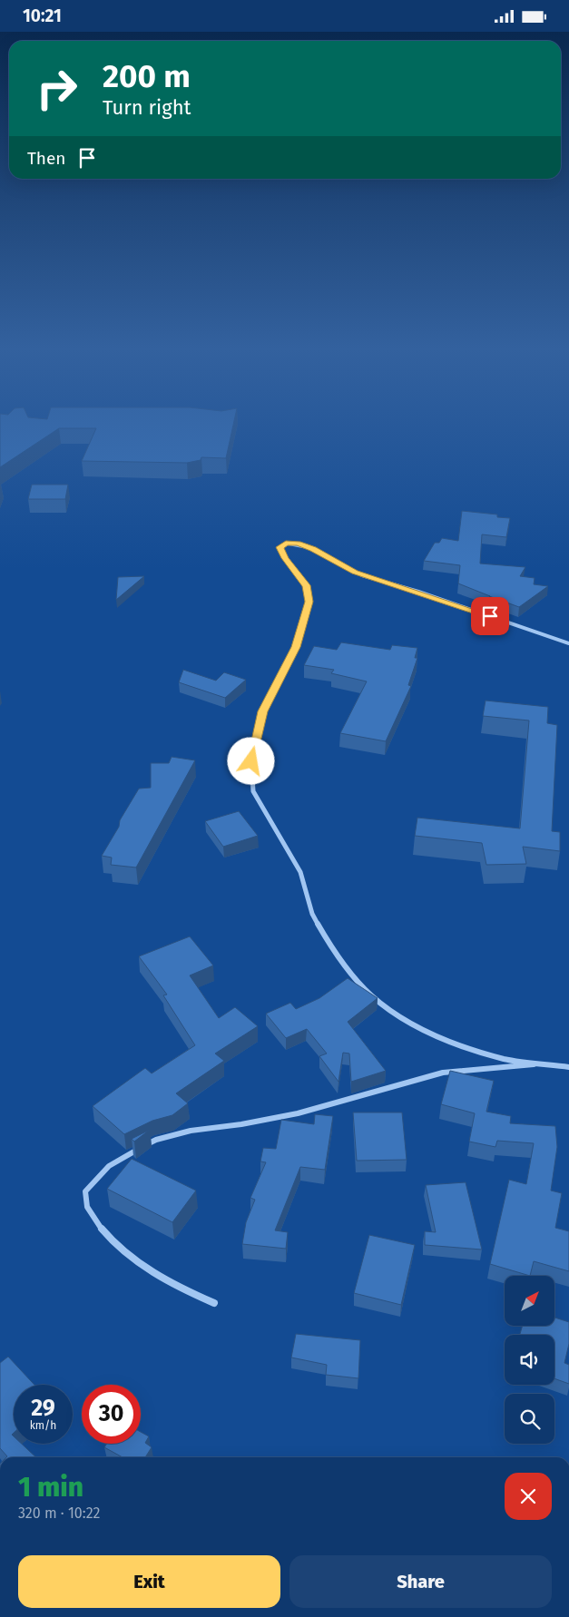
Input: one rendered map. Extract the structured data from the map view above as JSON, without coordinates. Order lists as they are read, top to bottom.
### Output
{
  "north": "top right",
  "page": {
    "status": "10:21",
    "turn": ["200 m", "Turn right"],
    "then": "Then",
    "speed": "29 km/h",
    "limit": "30",
    "heading": ["1 min", "320 m · 10:22"],
    "buttons": ["Exit", "Share"]
  }
}
